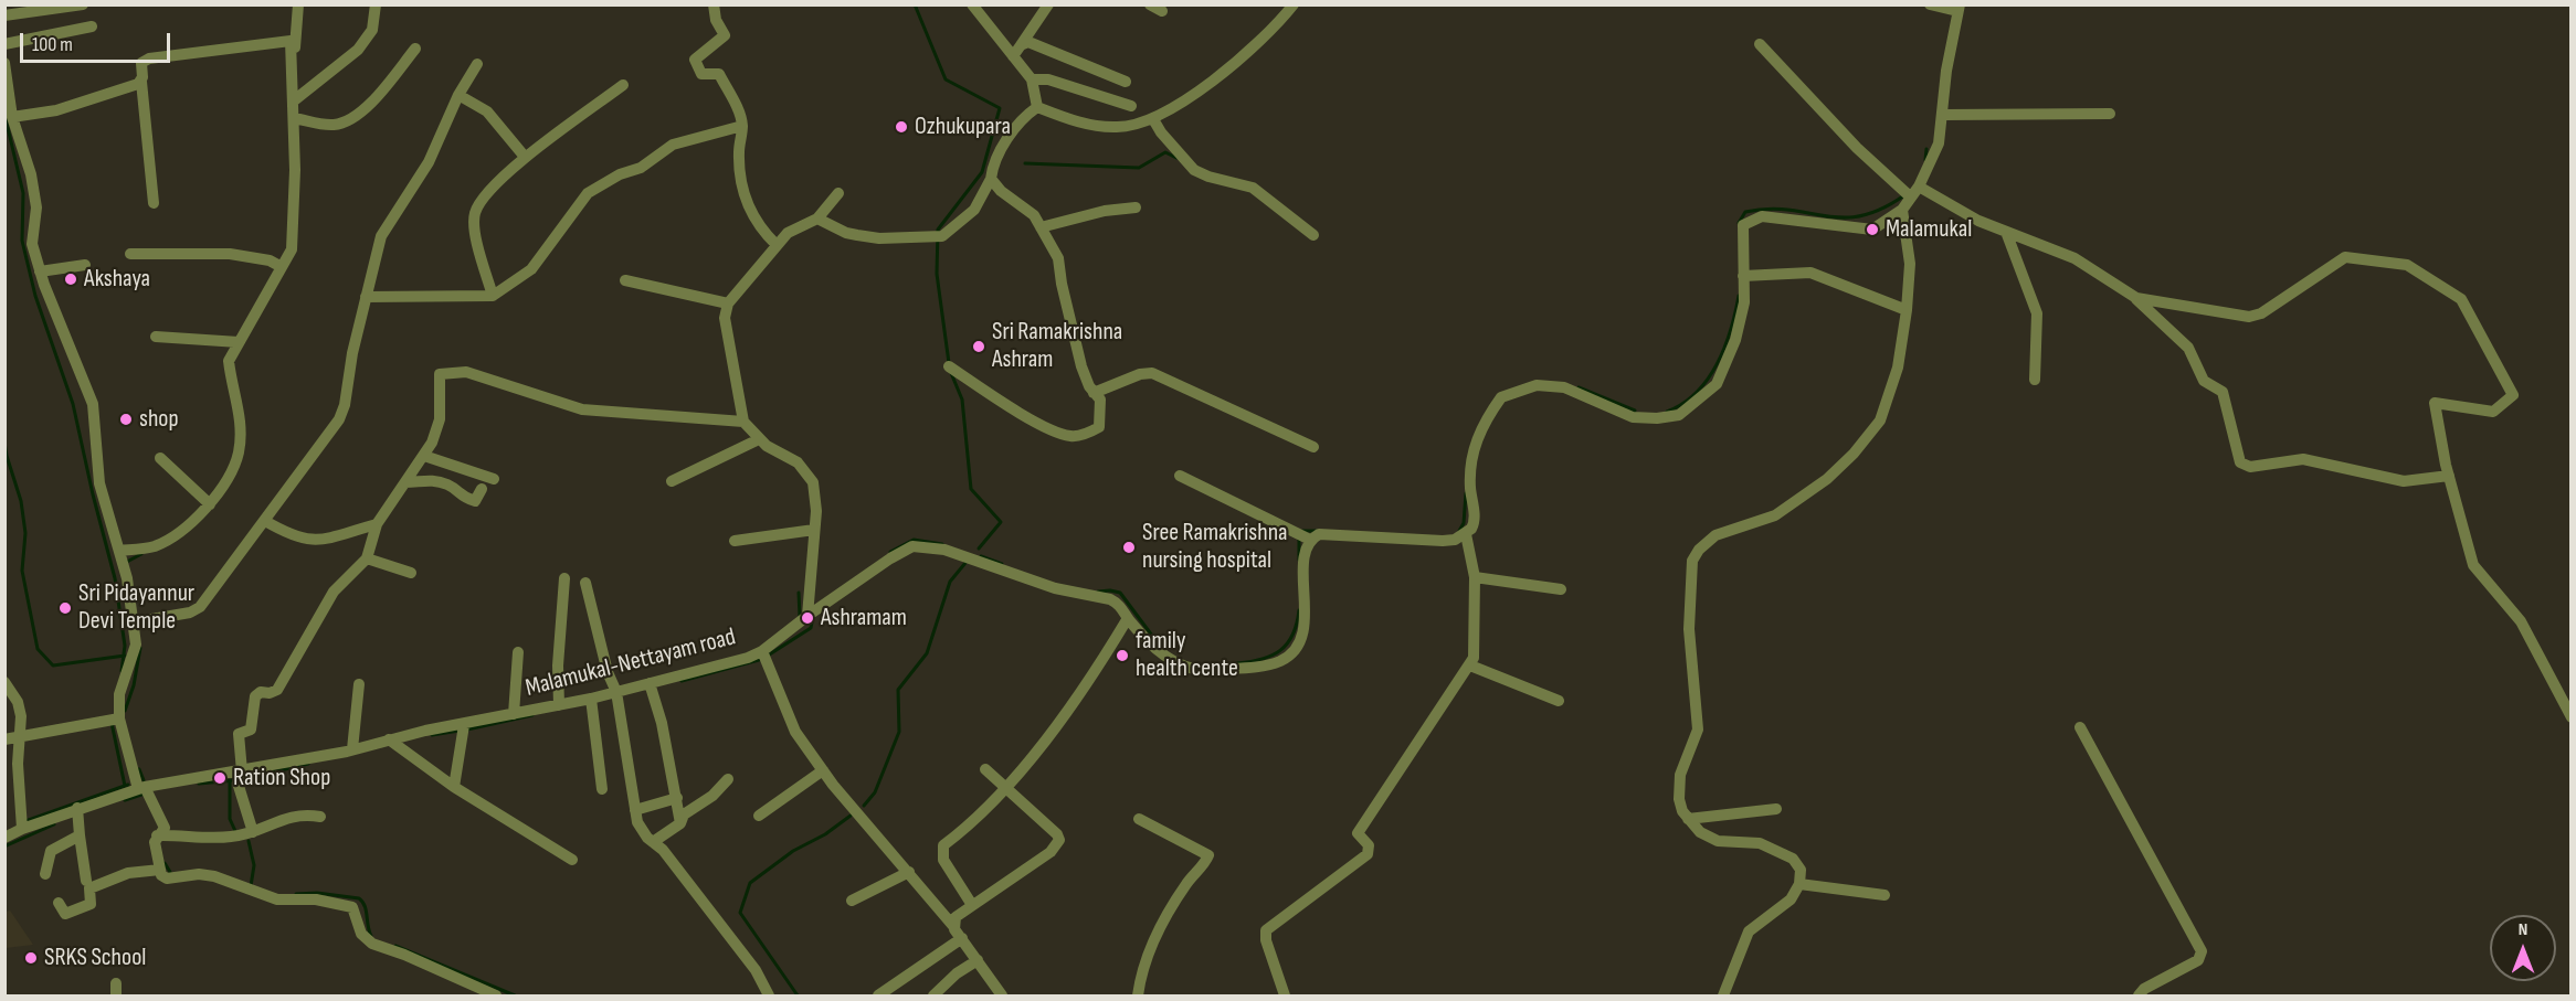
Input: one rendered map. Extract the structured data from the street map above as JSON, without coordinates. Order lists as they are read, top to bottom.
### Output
{
  "streets": {
    "street": ["Malamukal-Nettayam road"]
  },
  "places": [
    "Ozhukupara",
    "Malamukal",
    "Akshaya",
    "Sri Ramakrishna Ashram",
    "shop",
    "Sree Ramakrishna nursing hospital",
    "Sri Pidayannur Devi Temple",
    "Ashramam",
    "family health cente",
    "Ration Shop",
    "SRKS School"
  ],
  "scale_bar": "100 m",
  "north": "top"
}
